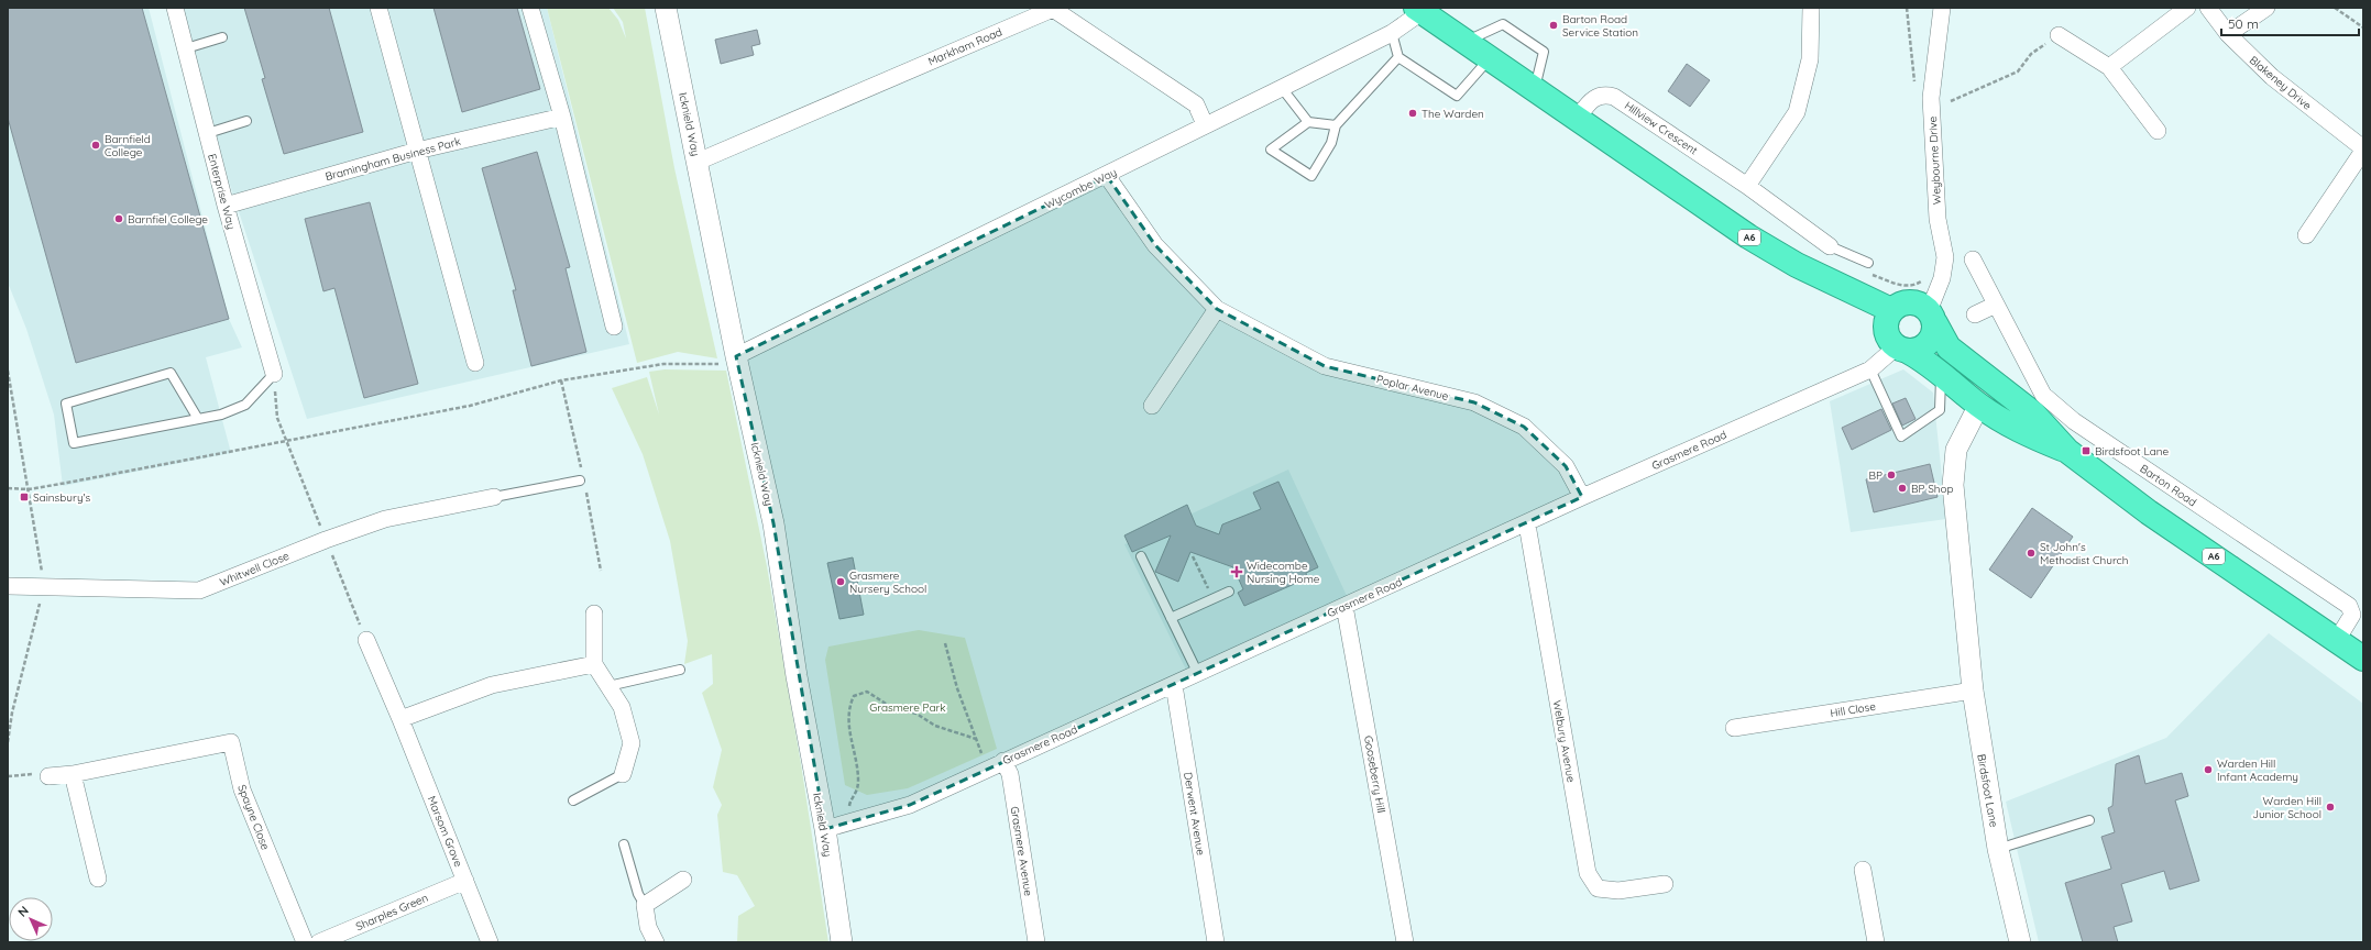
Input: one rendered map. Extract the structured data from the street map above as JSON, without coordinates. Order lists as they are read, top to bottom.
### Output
{
  "streets": {
    "highway": ["A6"],
    "street": [
      "Markham Road",
      "Blakeney Drive",
      "Icknield Way",
      "Hillview Crescent",
      "Bramingham Business Park",
      "Weybourne Drive",
      "Wycombe Way",
      "Enterprise Way",
      "Poplar Avenue",
      "Grasmere Road",
      "Barton Road",
      "Whitwell Close",
      "Hill Close",
      "Welbury Avenue",
      "Gooseberry Hill",
      "Birdsfoot Lane",
      "Derwent Avenue",
      "Spayne Close",
      "Marsom Grove",
      "Grasmere Avenue",
      "Sharples Green"
    ]
  },
  "crossings": [
    ["Markham Road", "Icknield Way"],
    ["Markham Road", "Wycombe Way"],
    ["Icknield Way", "Wycombe Way"],
    ["Icknield Way", "Grasmere Road"],
    ["Hillview Crescent", "A6"],
    ["Bramingham Business Park", "Enterprise Way"],
    ["Weybourne Drive", "A6"],
    ["Weybourne Drive", "Grasmere Road"],
    ["Wycombe Way", "A6"],
    ["Wycombe Way", "Poplar Avenue"],
    ["A6", "Grasmere Road"],
    ["A6", "Barton Road"],
    ["A6", "Birdsfoot Lane"],
    ["Poplar Avenue", "Grasmere Road"],
    ["Grasmere Road", "Welbury Avenue"],
    ["Grasmere Road", "Gooseberry Hill"],
    ["Grasmere Road", "Derwent Avenue"],
    ["Grasmere Road", "Grasmere Avenue"],
    ["Hill Close", "Birdsfoot Lane"],
    ["Marsom Grove", "Sharples Green"]
  ],
  "parks": ["Grasmere Park"],
  "places": {
    "other": [
      "Barton Road Service Station",
      "The Warden",
      "Barnfield College",
      "Barnfiel College",
      "BP",
      "BP Shop",
      "St John's Methodist Church",
      "Grasmere Nursery School",
      "Warden Hill Infant Academy",
      "Warden Hill Junior School"
    ],
    "transit": ["Birdsfoot Lane", "Sainsbury's"],
    "health": ["Widecombe Nursing Home"]
  },
  "scale_bar": "50 m",
  "north": "top left"
}
